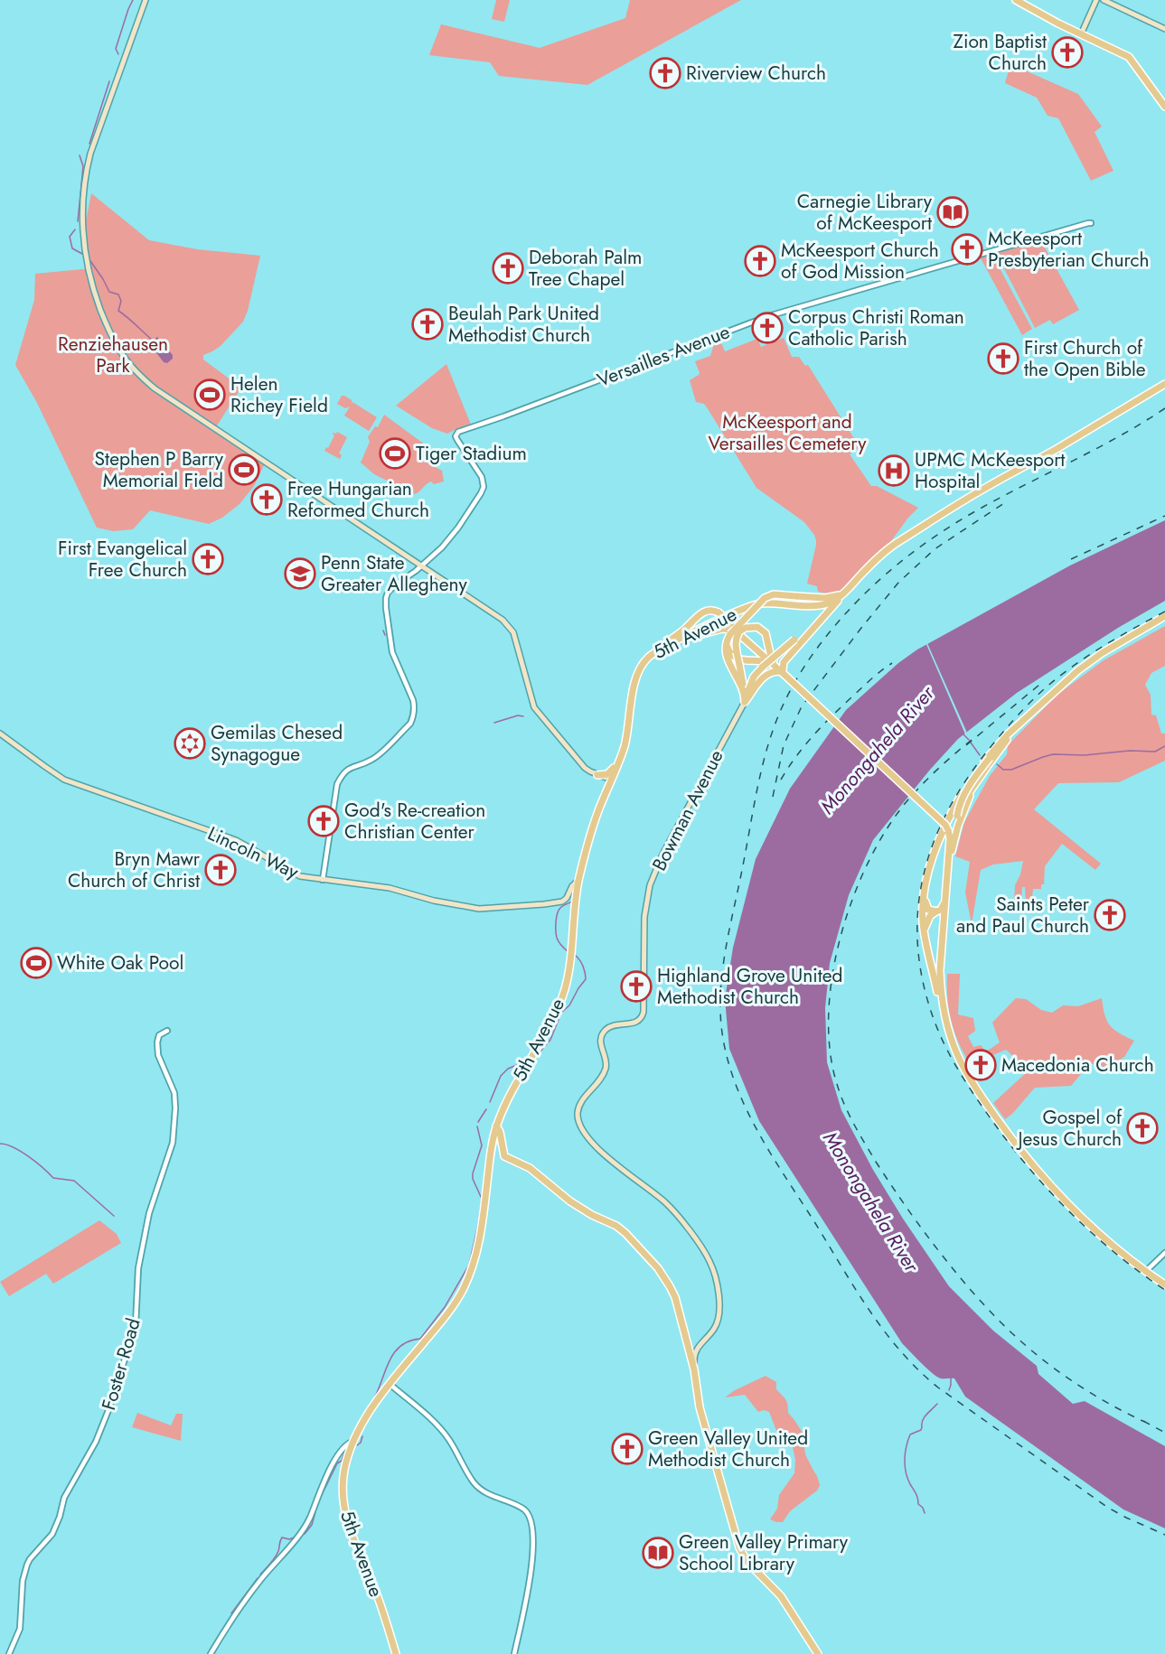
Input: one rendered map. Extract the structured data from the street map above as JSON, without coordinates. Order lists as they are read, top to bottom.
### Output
{
  "streets": {
    "main road": ["5th Avenue", "Bowman Avenue", "Lincoln Way"],
    "street": ["Versailles Avenue", "Foster Road"]
  },
  "crossings": [
    ["5th Avenue", "Lincoln Way"]
  ],
  "water": ["Monongahela River"],
  "parks": ["Renziehausen Park", "McKeesport and Versailles Cemetery"],
  "places": {
    "church": [
      "Zion Baptist Church",
      "Riverview Church",
      "McKeesport Presbyterian Church",
      "McKeesport Church of God Mission",
      "Deborah Palm Tree Chapel",
      "Beulah Park United Methodist Church",
      "Corpus Christi Roman Catholic Parish",
      "First Church of the Open Bible",
      "Free Hungarian Reformed Church",
      "First Evangelical Free Church",
      "God's Re-creation Christian Center",
      "Bryn Mawr Church of Christ",
      "Saints Peter and Paul Church",
      "Highland Grove United Methodist Church",
      "Macedonia Church",
      "Gospel of Jesus Church",
      "Green Valley United Methodist Church"
    ],
    "library": ["Carnegie Library of McKeesport", "Green Valley Primary School Library"],
    "sports": [
      "Helen Richey Field",
      "Tiger Stadium",
      "Stephen P Barry Memorial Field",
      "White Oak Pool"
    ],
    "hospital": ["UPMC McKeesport Hospital"],
    "school or university": ["Penn State Greater Allegheny"],
    "synagogue": ["Gemilas Chesed Synagogue"]
  }
}
